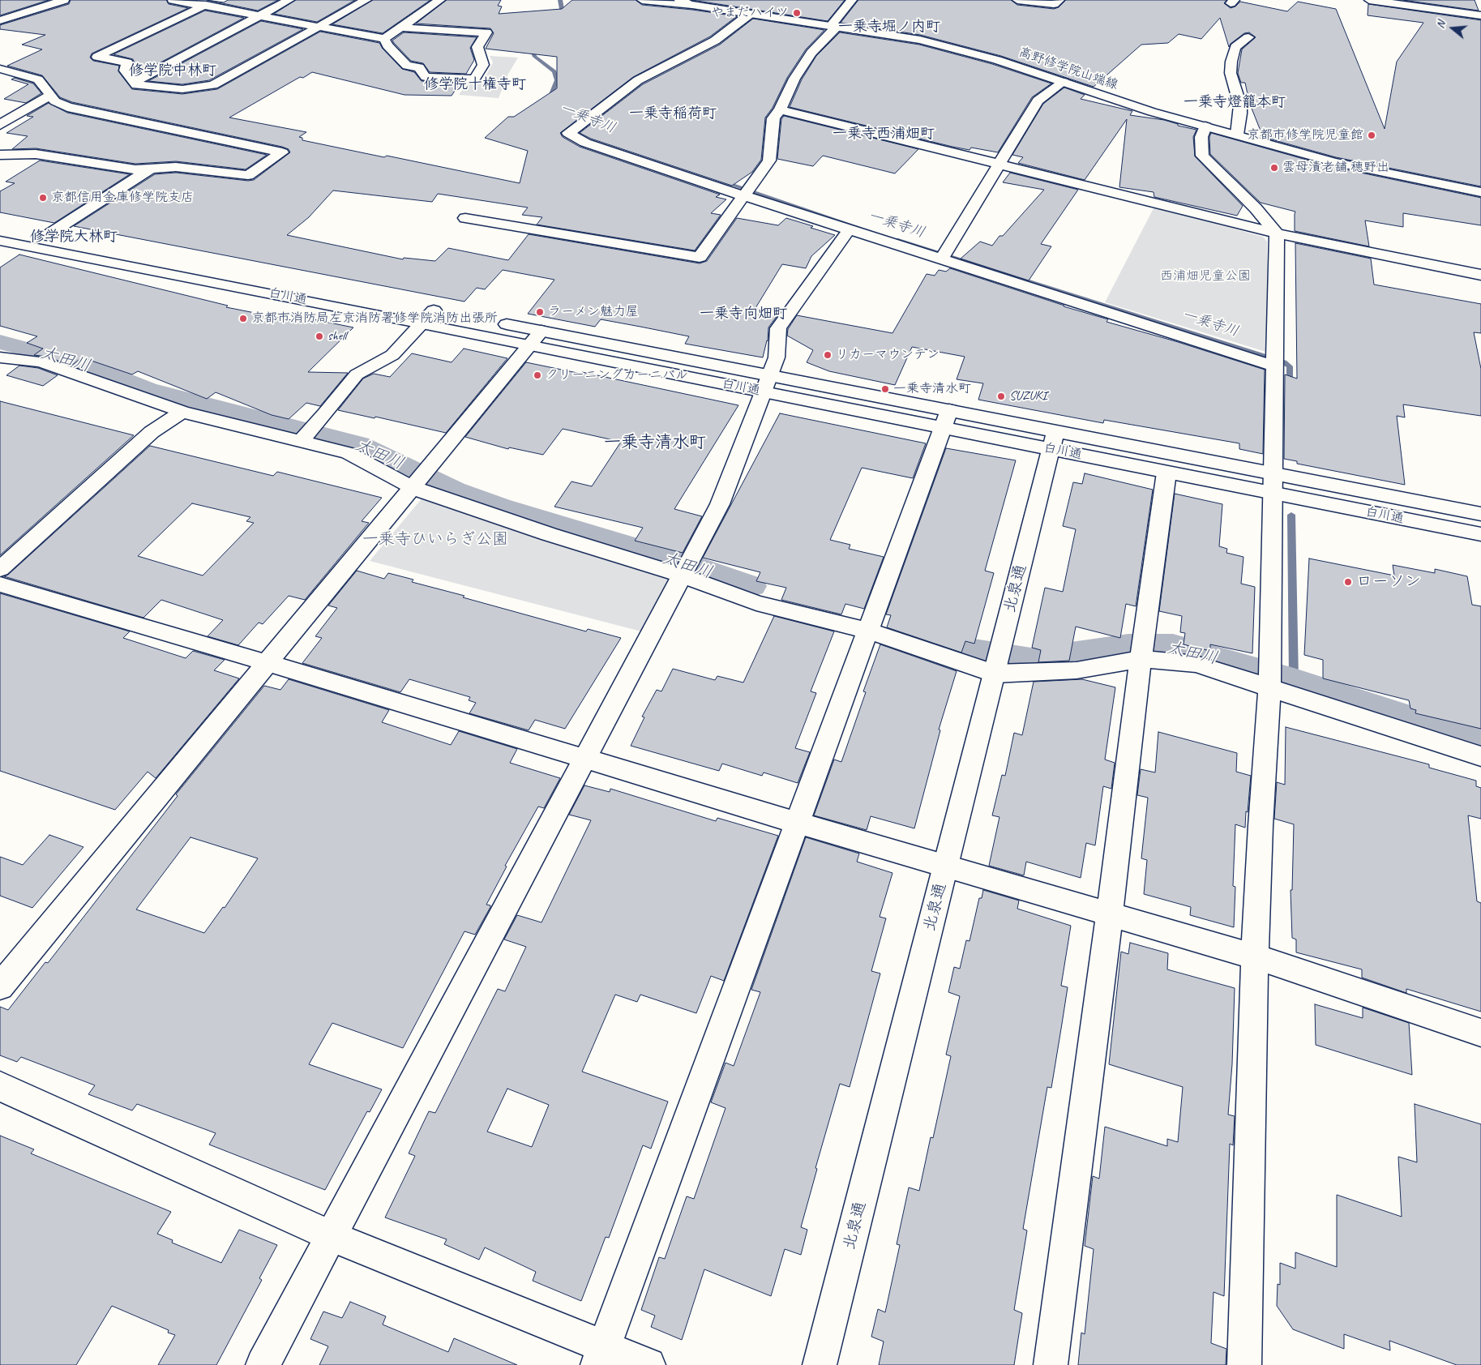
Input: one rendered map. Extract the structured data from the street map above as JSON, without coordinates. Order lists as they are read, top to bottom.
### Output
{
  "streets": {
    "street": ["高野修学院山端線", "白川通", "北泉通"]
  },
  "crossings": [
    ["白川通", "北泉通"]
  ],
  "districts": [
    "一乗寺堀ノ内町",
    "修学院中林町",
    "修学院十権寺町",
    "一乗寺燈籠本町",
    "一乗寺稲荷町",
    "一乗寺西浦畑町",
    "修学院大林町",
    "一乗寺向畑町",
    "一乗寺清水町"
  ],
  "water": ["一乗寺川", "太田川"],
  "parks": ["西浦畑児童公園", "一乗寺ひいらぎ公園"],
  "places": [
    "やまだハイツ",
    "京都市修学院児童館",
    "雲母漬老舗 穂野出",
    "京都信用金庫修学院支店",
    "ラーメン魅力屋",
    "京都市消防局左京消防署修学院消防出張所",
    "shell",
    "リカーマウンテン",
    "クリーニングカーニバル",
    "一乗寺清水町",
    "SUZUKI",
    "ローソン"
  ],
  "north": "left"
}
